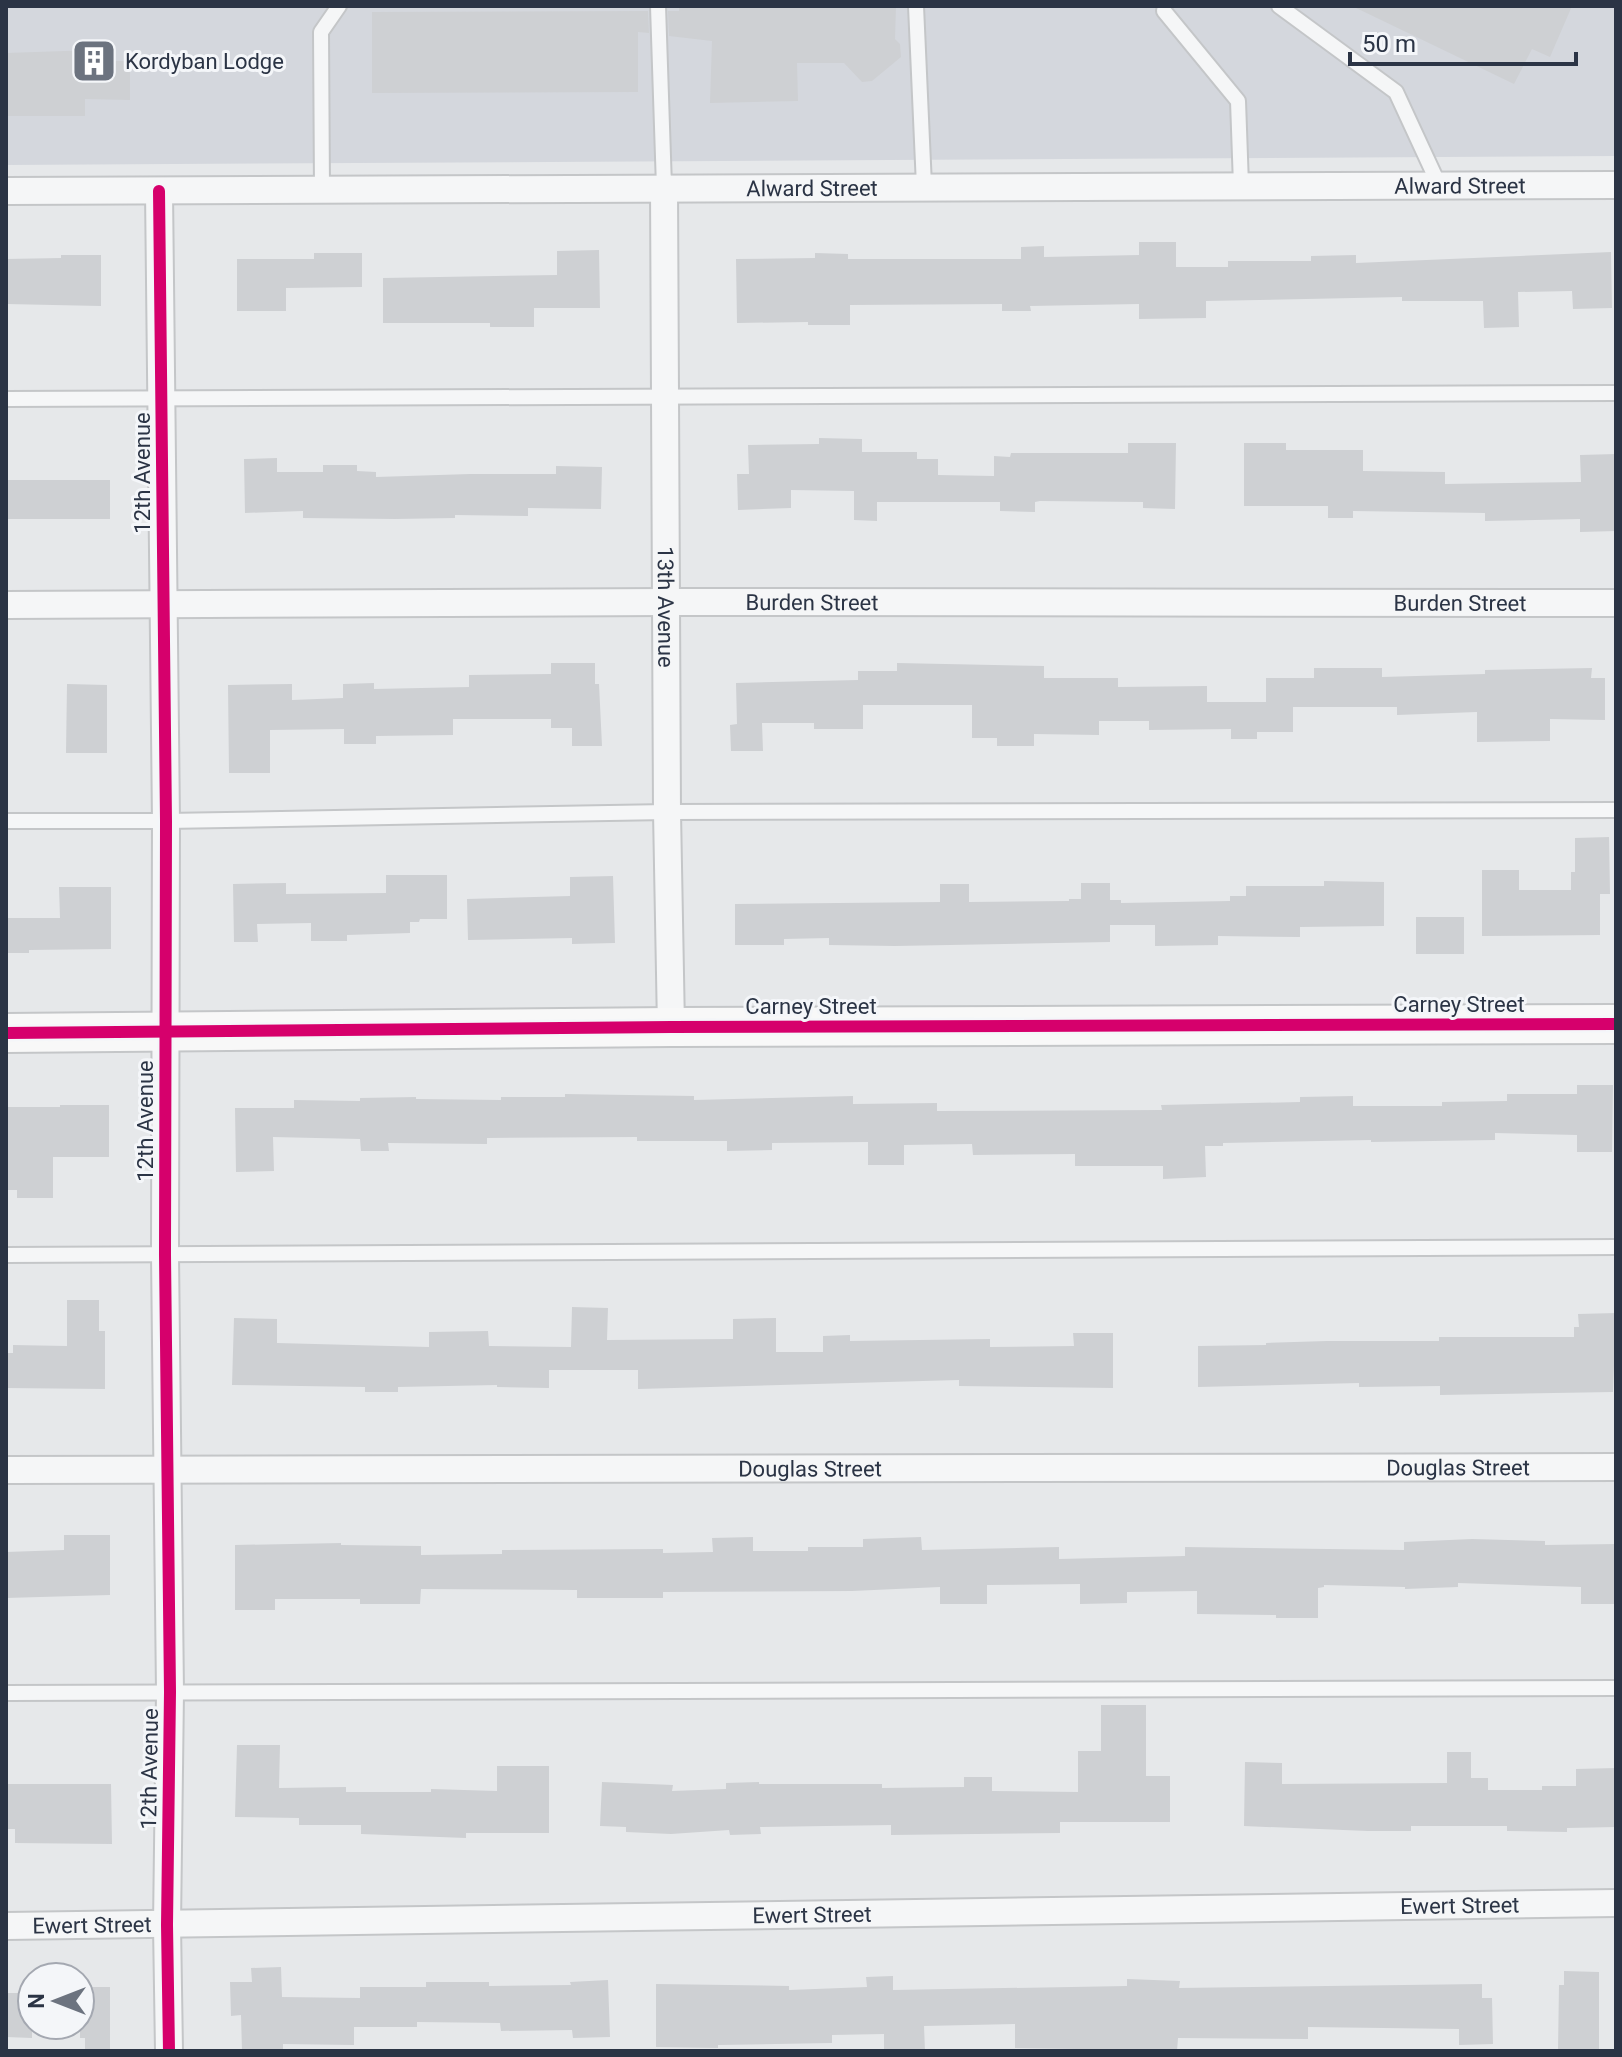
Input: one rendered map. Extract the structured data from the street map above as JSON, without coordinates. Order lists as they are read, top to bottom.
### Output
{
  "streets": {
    "street": [
      "Alward Street",
      "12th Avenue",
      "Burden Street",
      "13th Avenue",
      "Carney Street",
      "Douglas Street",
      "Ewert Street"
    ]
  },
  "crossings": [
    ["Alward Street", "12th Avenue"],
    ["Alward Street", "13th Avenue"],
    ["12th Avenue", "Burden Street"],
    ["12th Avenue", "Carney Street"],
    ["12th Avenue", "Douglas Street"],
    ["12th Avenue", "Ewert Street"],
    ["Burden Street", "13th Avenue"],
    ["13th Avenue", "Carney Street"]
  ],
  "places": {
    "building": ["Kordyban Lodge"]
  },
  "scale_bar": "50 m",
  "north": "left"
}
